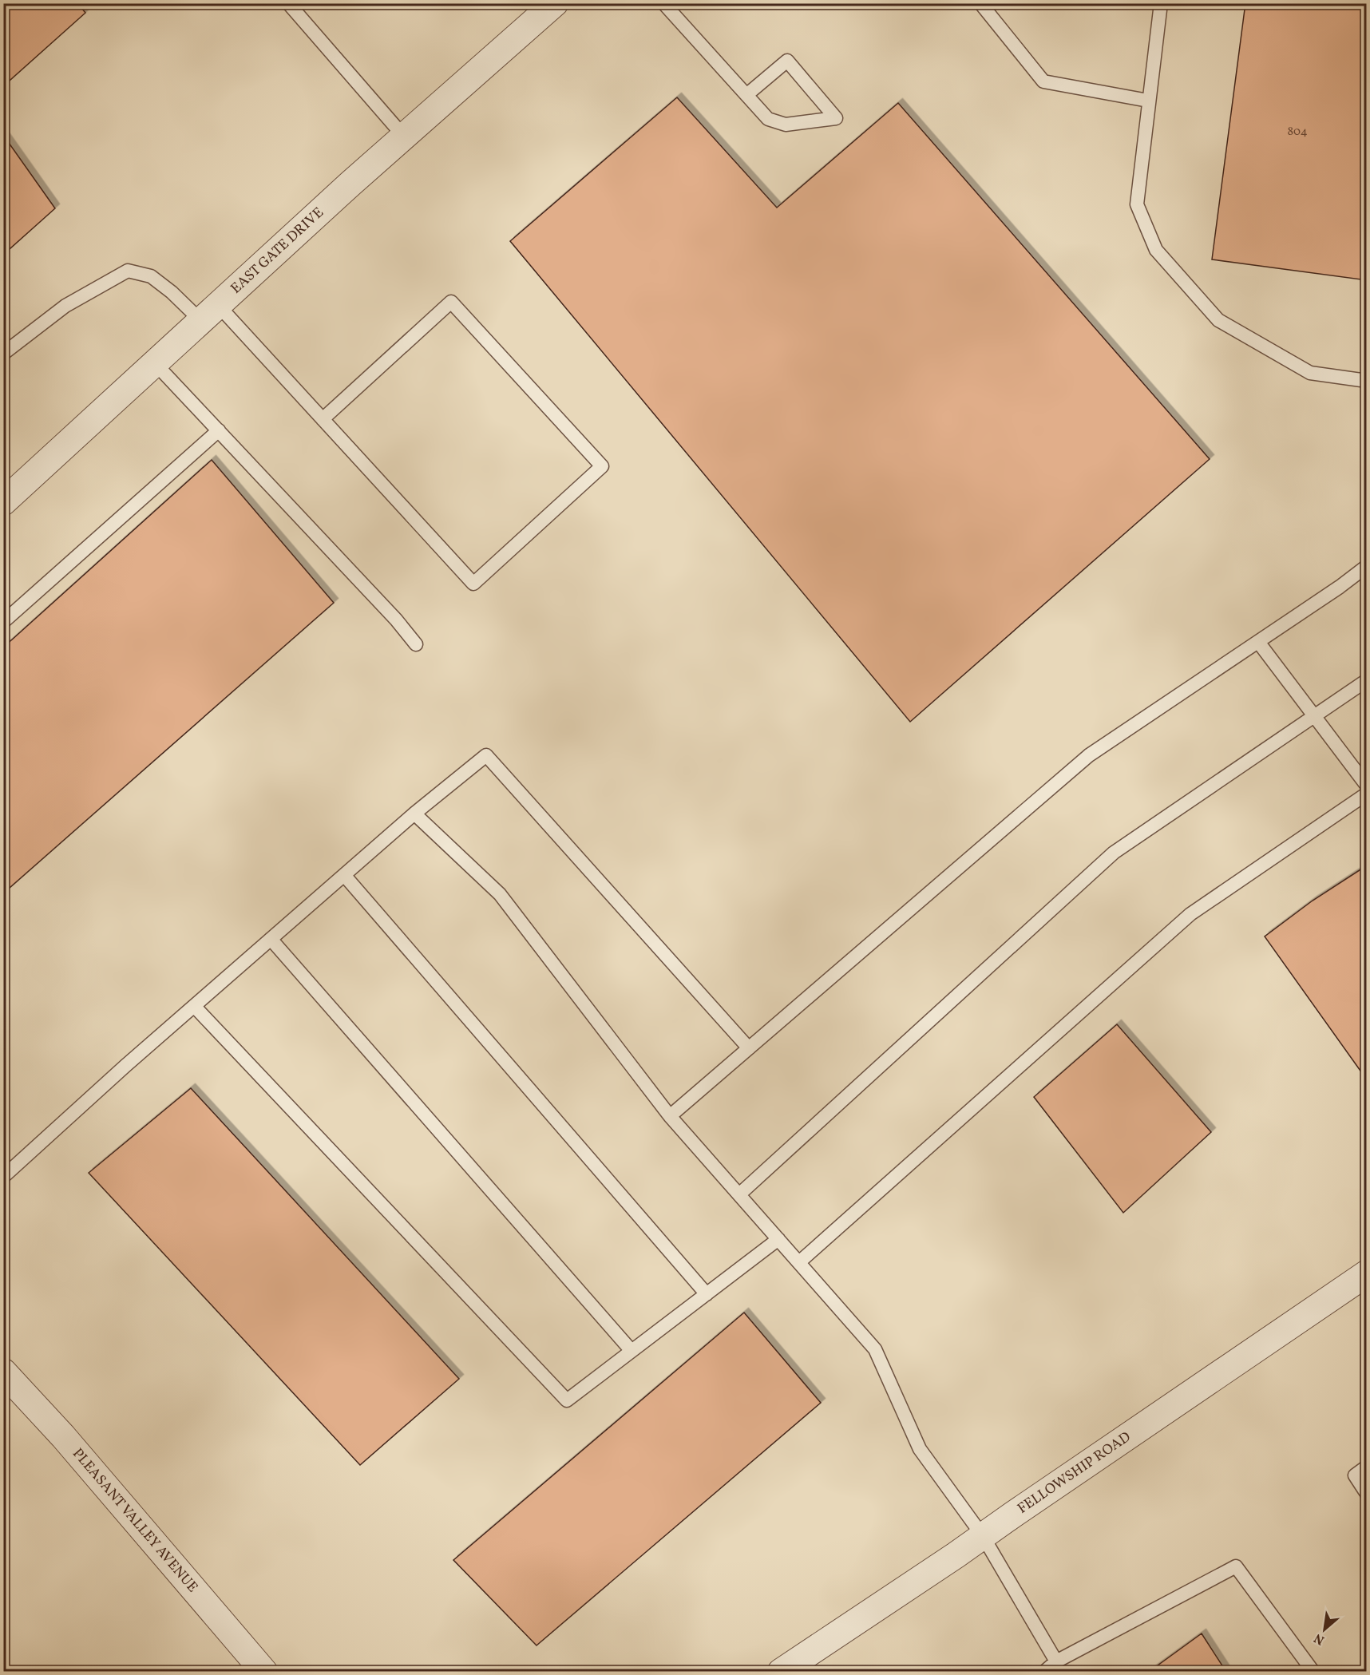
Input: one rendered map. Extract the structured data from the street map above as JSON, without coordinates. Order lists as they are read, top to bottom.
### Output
{
  "streets": {
    "street": ["EAST GATE DRIVE", "FELLOWSHIP ROAD", "PLEASANT VALLEY AVENUE"]
  },
  "house_numbers": ["804"],
  "north": "bottom left"
}
